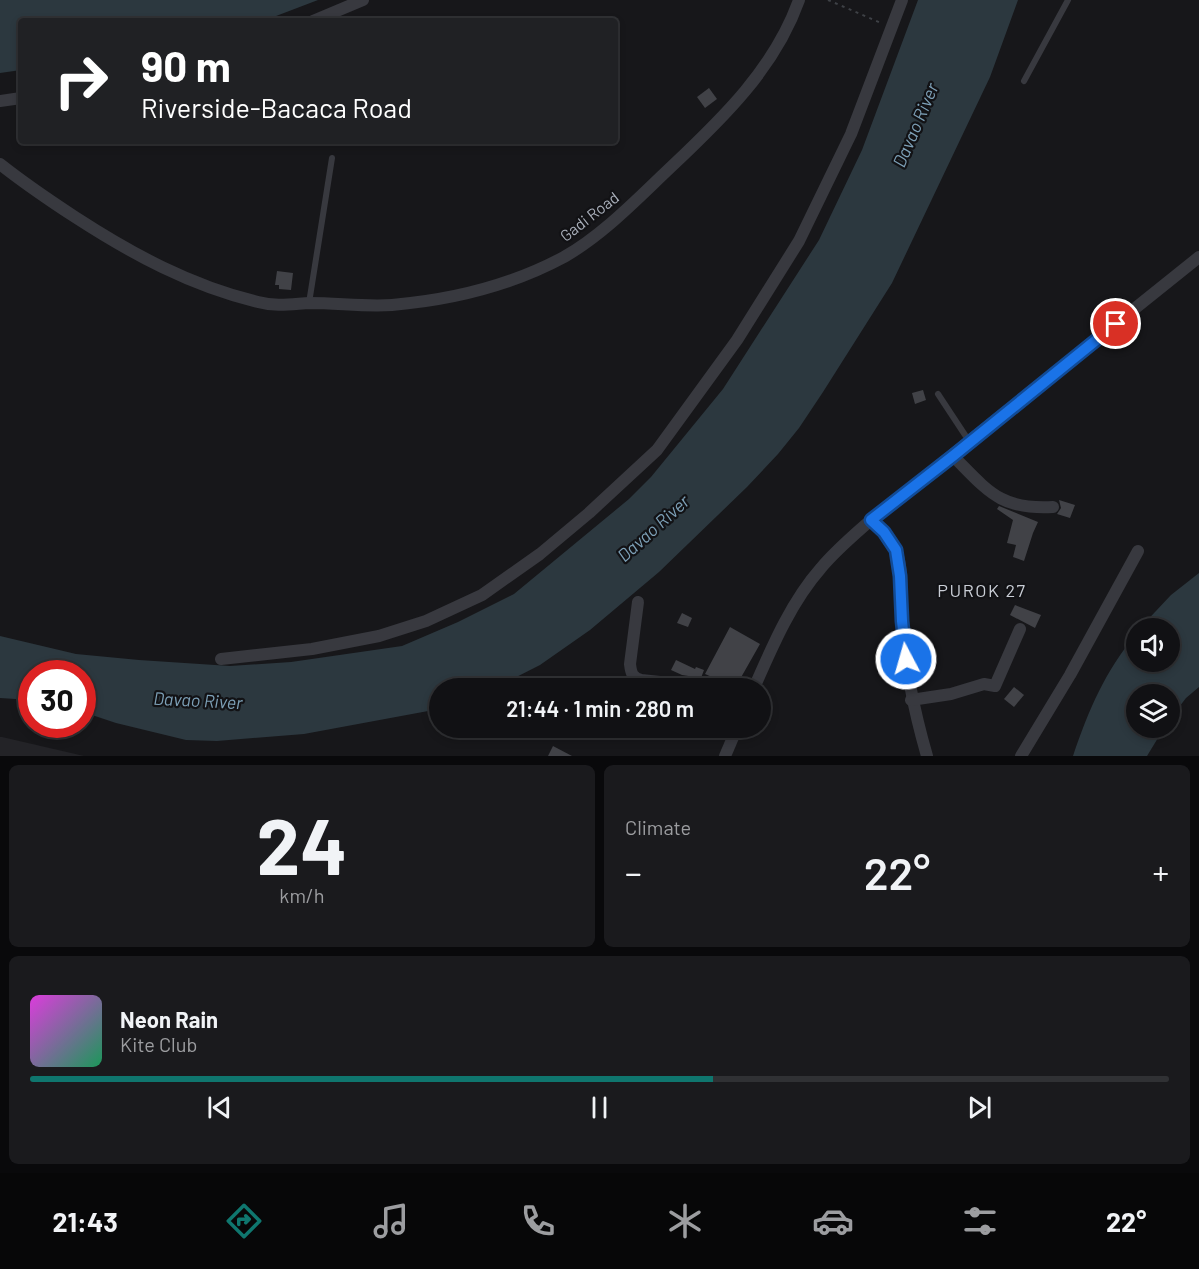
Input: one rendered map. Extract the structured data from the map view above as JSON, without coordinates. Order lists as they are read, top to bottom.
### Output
{
  "streets": {
    "street": ["Gadi Road"]
  },
  "districts": ["PUROK 27"],
  "water": ["Davao River"],
  "page": {
    "turn": ["90 m", "Riverside-Bacaca Road"],
    "limit": "30",
    "trip": "21:44 · 1 min · 280 m",
    "tile": [
      ["24", "km/h"],
      "Climate"
    ],
    "heat": ["−", "22°", "+"],
    "song": ["Neon Rain", "Kite Club"],
    "tabs": ["21:43", "22°"]
  }
}
